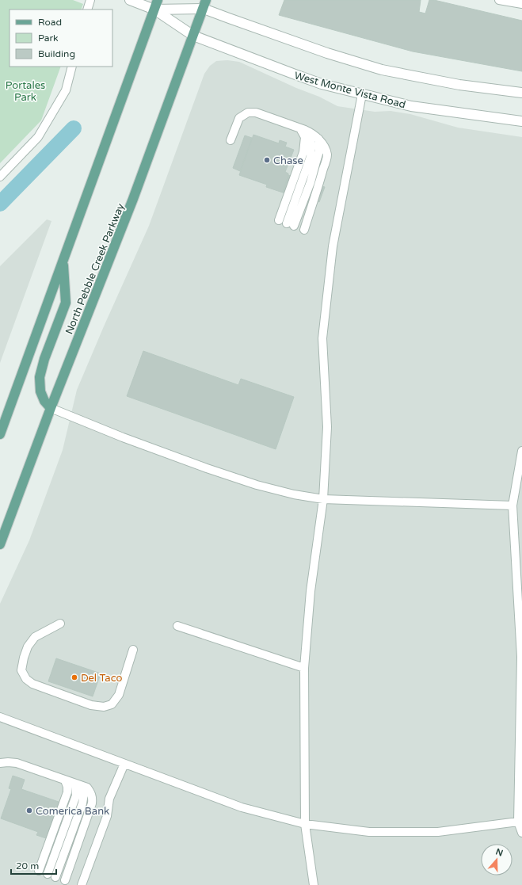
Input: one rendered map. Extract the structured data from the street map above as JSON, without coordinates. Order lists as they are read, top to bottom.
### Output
{
  "streets": {
    "main road": ["North Pebble Creek Parkway"],
    "street": ["West Monte Vista Road"]
  },
  "crossings": [
    ["West Monte Vista Road", "North Pebble Creek Parkway"]
  ],
  "parks": ["Portales Park"],
  "places": ["Chase", "Del Taco", "Comerica Bank"],
  "legend": ["Road", "Park", "Building"],
  "scale_bar": "20 m",
  "north": "top"
}
